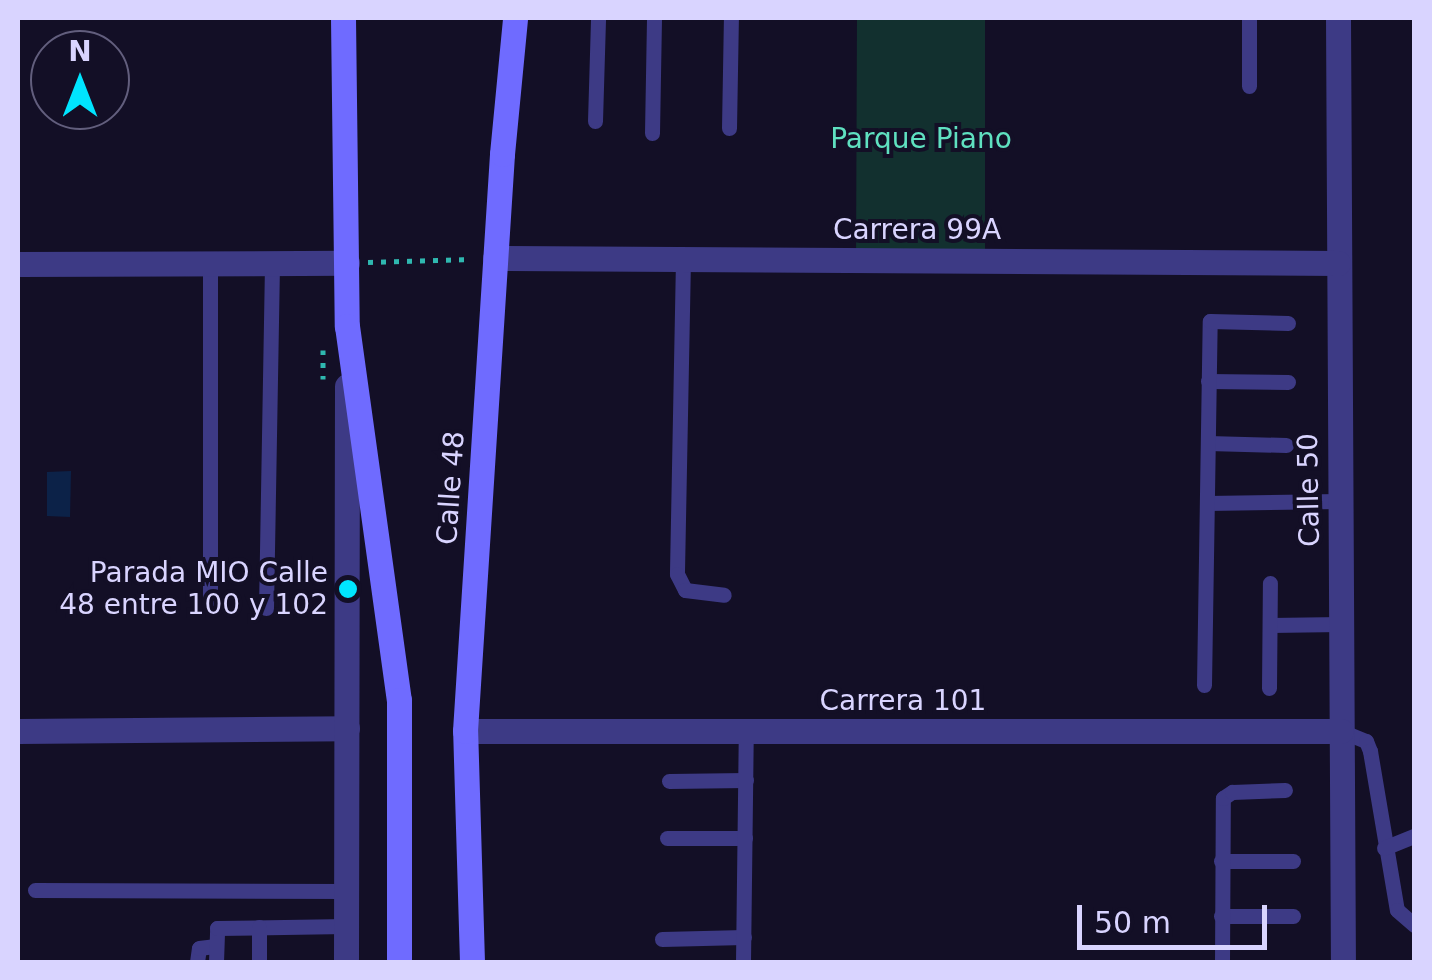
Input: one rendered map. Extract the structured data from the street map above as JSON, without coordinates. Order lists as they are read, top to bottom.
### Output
{
  "streets": {
    "main road": ["Calle 48"],
    "street": ["Carrera 99A", "Calle 50", "Carrera 101"]
  },
  "crossings": [
    ["Carrera 99A", "Calle 48"],
    ["Carrera 99A", "Calle 50"],
    ["Calle 48", "Carrera 101"],
    ["Calle 50", "Carrera 101"]
  ],
  "parks": ["Parque Piano"],
  "places": ["Parada MIO Calle 48 entre 100 y 102"],
  "scale_bar": "50 m",
  "north": "top"
}
